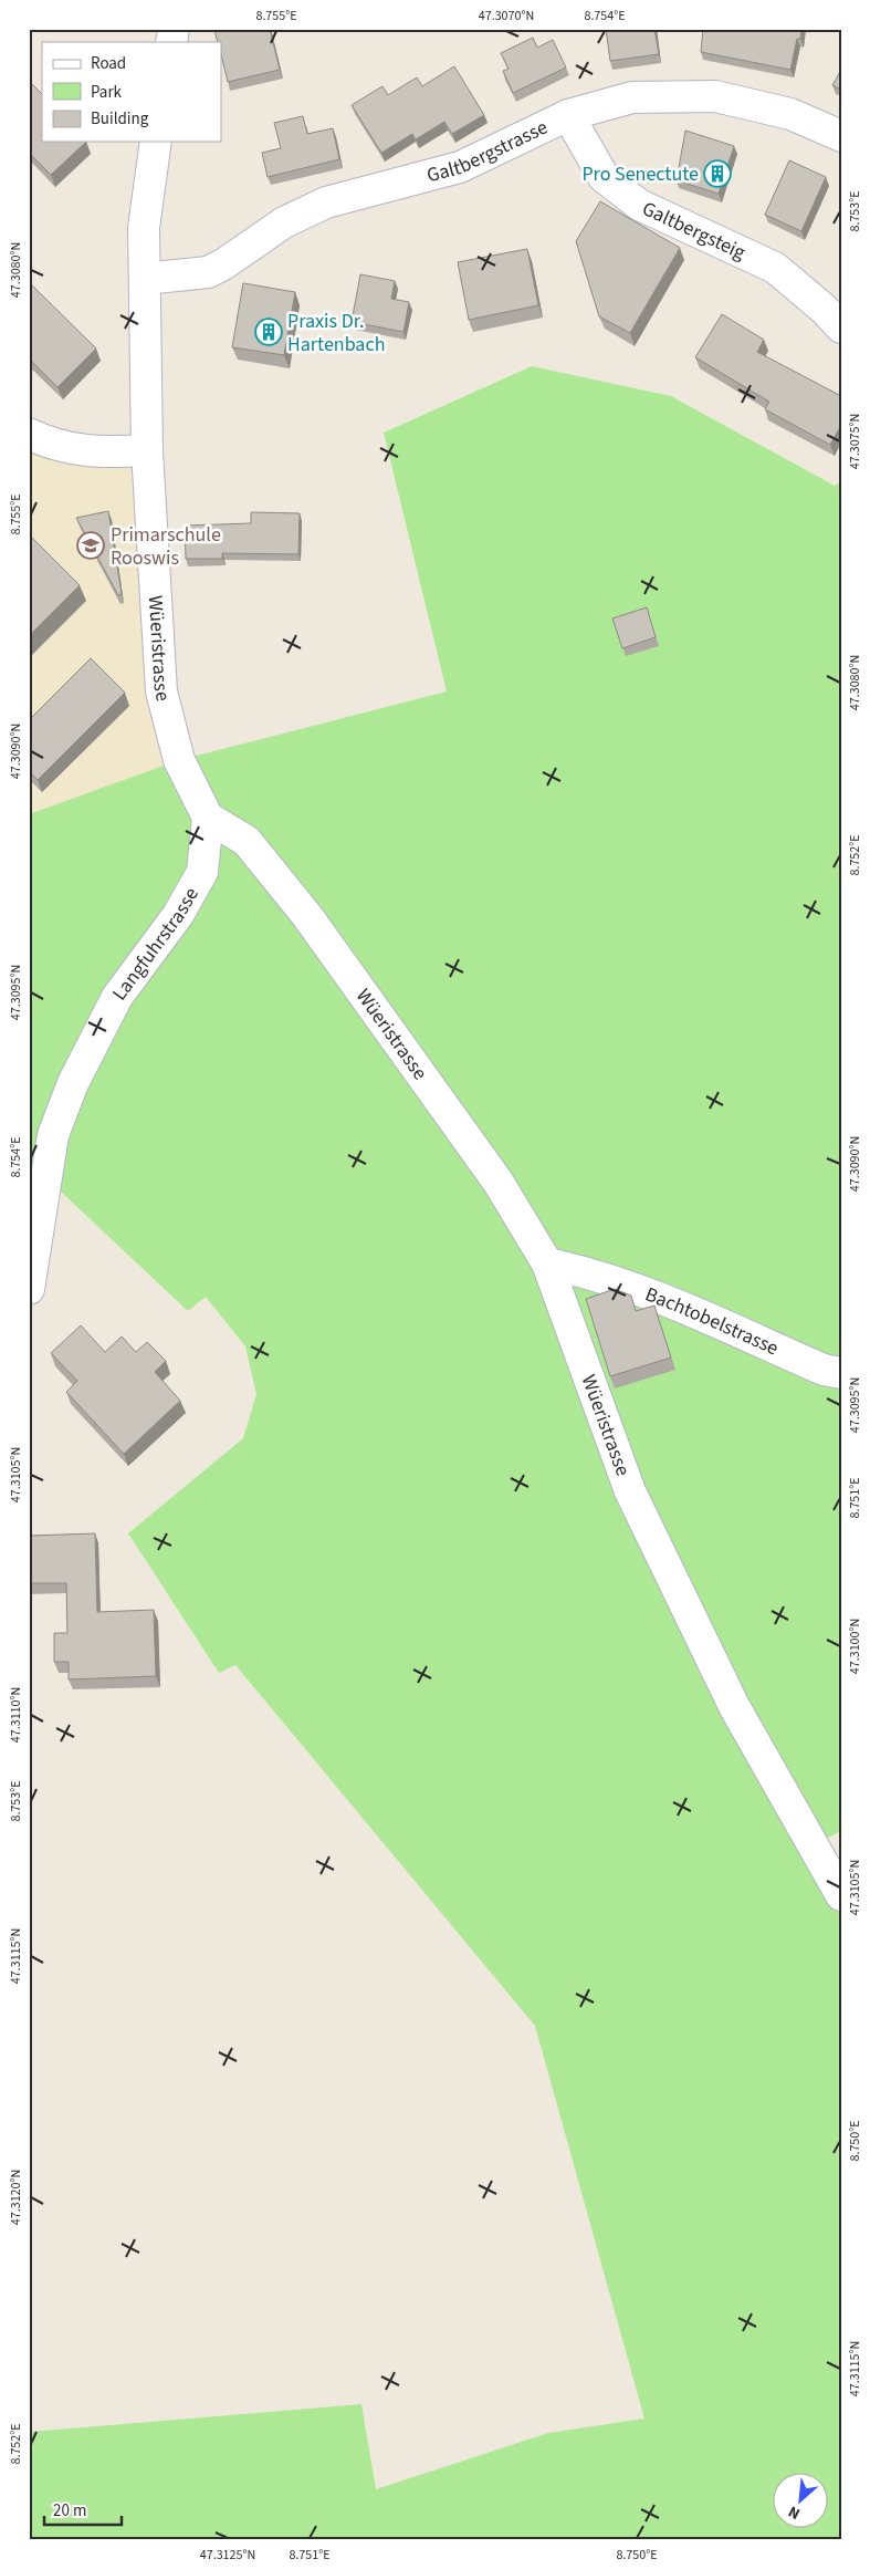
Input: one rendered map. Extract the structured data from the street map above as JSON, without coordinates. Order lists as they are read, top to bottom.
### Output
{
  "streets": {
    "street": [
      "Galtbergstrasse",
      "Galtbergsteig",
      "Wüeristrasse",
      "Langfuhrstrasse",
      "Bachtobelstrasse"
    ]
  },
  "crossings": [
    ["Galtbergstrasse", "Galtbergsteig"],
    ["Galtbergstrasse", "Wüeristrasse"],
    ["Wüeristrasse", "Langfuhrstrasse"],
    ["Wüeristrasse", "Bachtobelstrasse"]
  ],
  "places": {
    "building": ["Pro Senectute", "Praxis Dr. Hartenbach"],
    "school or university": ["Primarschule Rooswis"]
  },
  "legend": ["Road", "Park", "Building"],
  "scale_bar": "20 m",
  "north": "bottom left",
  "coordinates": [
    "8.755°E",
    "47.3070°N",
    "8.754°E",
    "8.753°E",
    "47.3080°N",
    "47.3075°N",
    "47.3090°N",
    "8.752°E",
    "47.3095°N",
    "47.3105°N",
    "8.751°E",
    "47.3100°N",
    "47.3110°N",
    "47.3115°N",
    "8.750°E",
    "47.3120°N",
    "47.3125°N"
  ]
}
